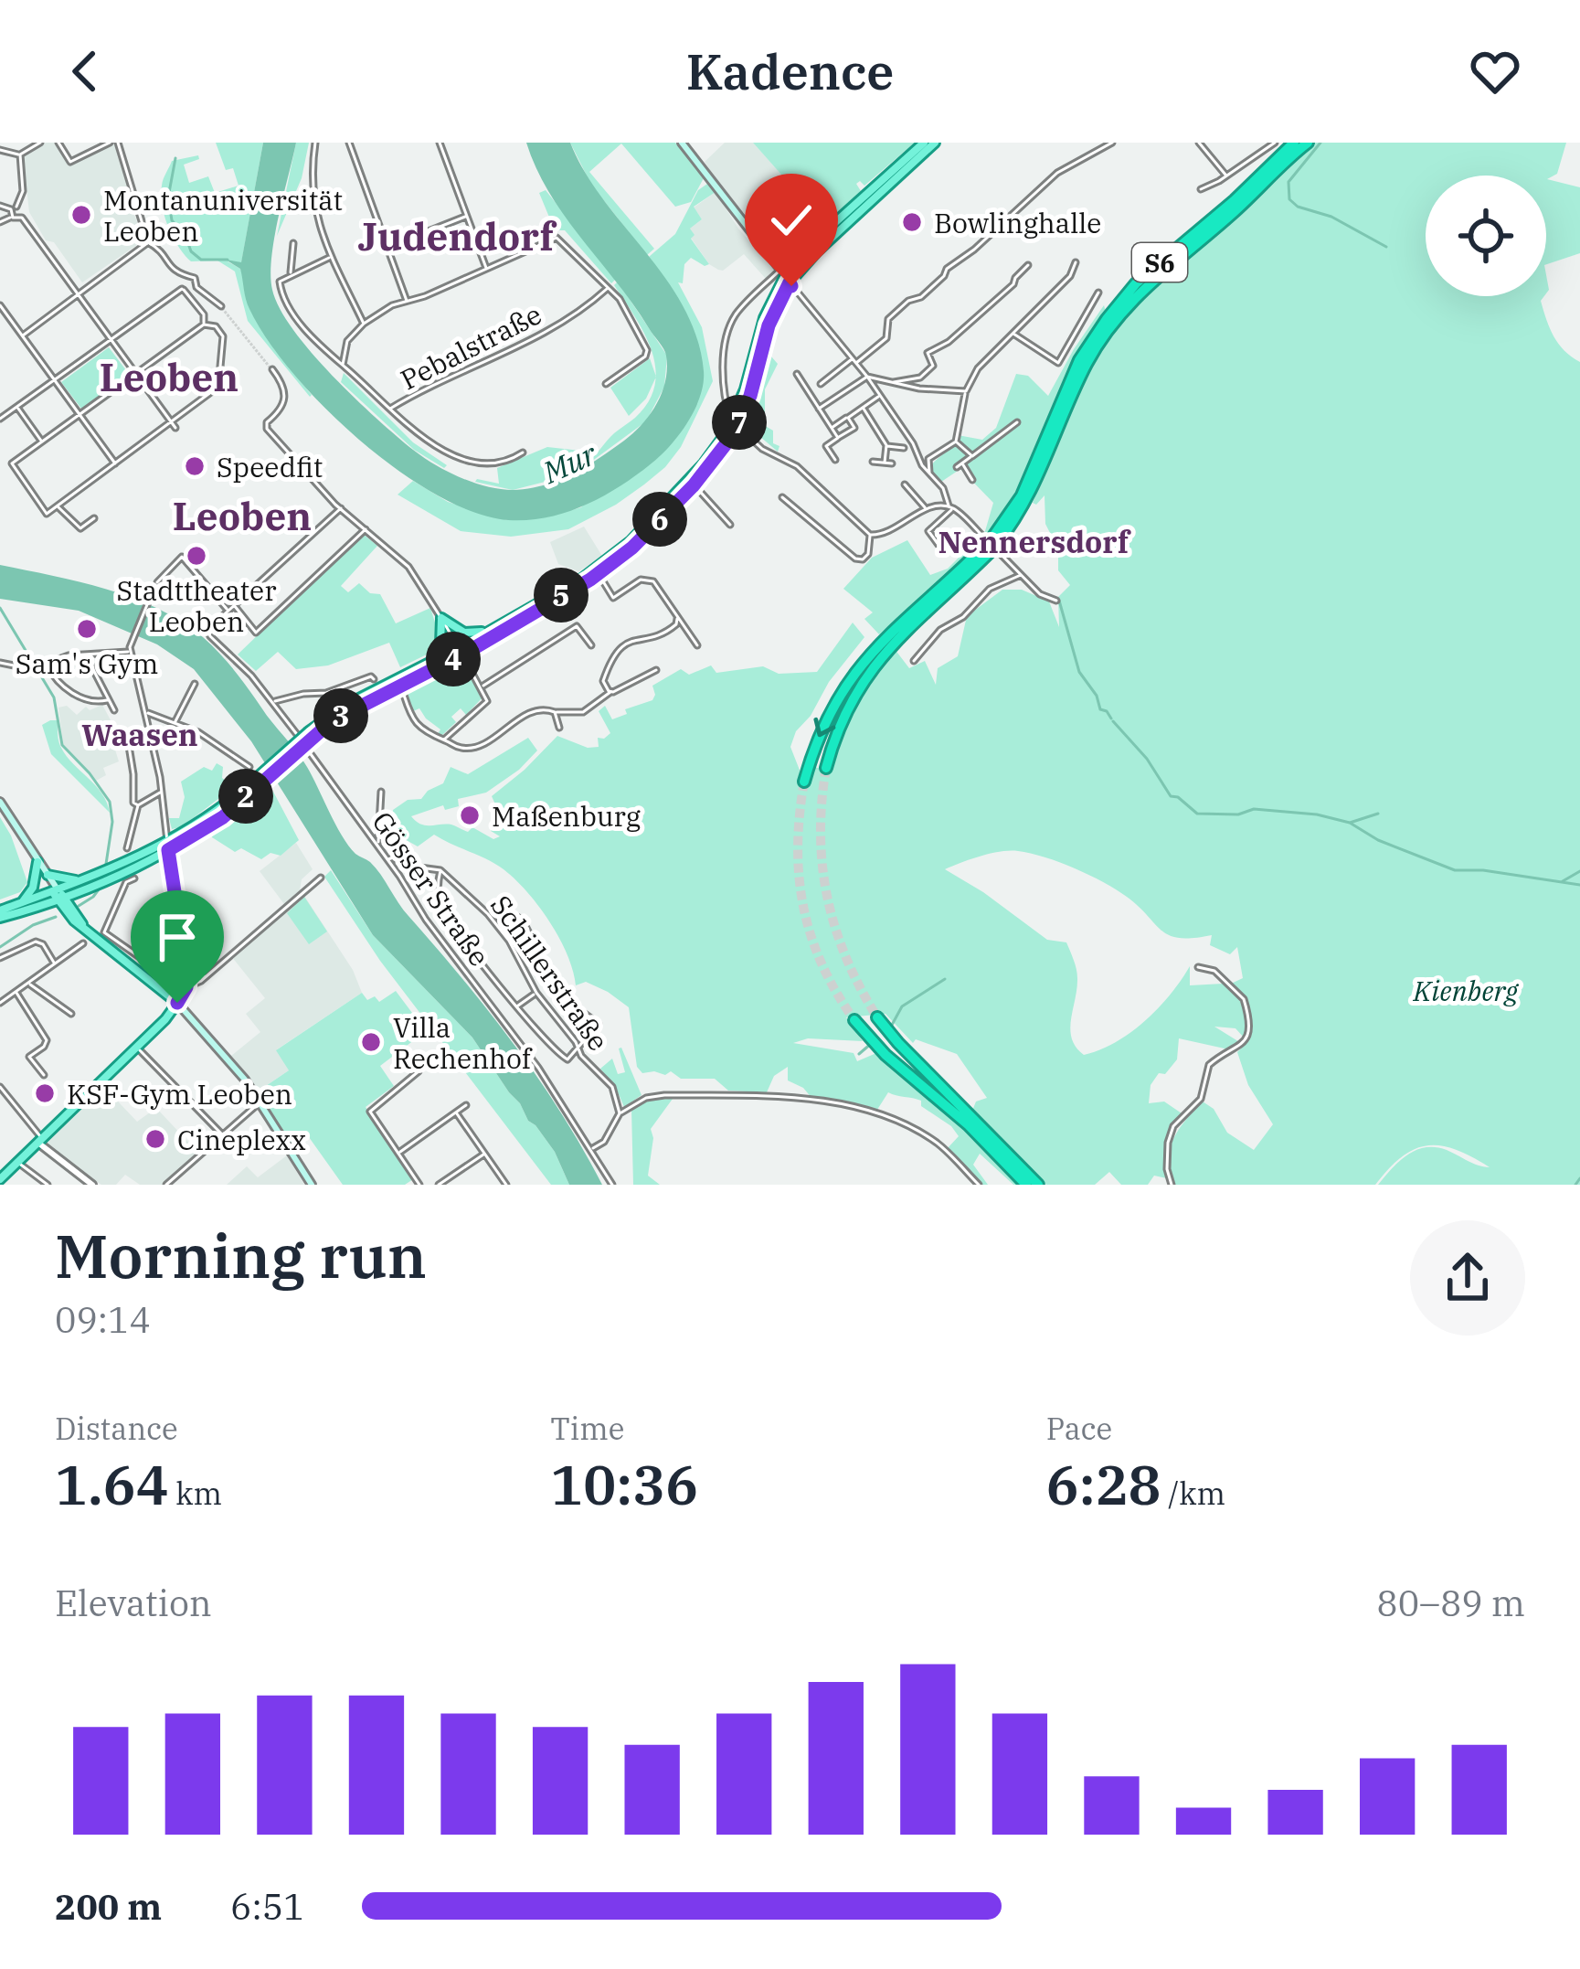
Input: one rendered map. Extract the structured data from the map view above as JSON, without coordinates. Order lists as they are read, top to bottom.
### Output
{
  "streets": {
    "highway": ["S6"],
    "street": ["Pebalstraße", "Gösser Straße", "Schillerstraße"]
  },
  "districts": [
    "Judendorf",
    "Leoben",
    "Leoben",
    "Nennersdorf",
    "Waasen"
  ],
  "water": ["Mur"],
  "parks": ["Kienberg"],
  "places": [
    "Montanuniversität Leoben",
    "Bowlinghalle",
    "Speedfit",
    "Stadttheater Leoben",
    "Sam's Gym",
    "Maßenburg",
    "Villa Rechenhof",
    "KSF-Gym Leoben",
    "Cineplexx"
  ],
  "page": {
    "header": "Kadence",
    "pins": [
      "7",
      "6",
      "5",
      "4",
      "3",
      "2"
    ],
    "heading": ["Morning run", "09:14"],
    "stats": [
      ["Distance", "1.64 km"],
      ["Time", "10:36"],
      ["Pace", "6:28 /km"]
    ],
    "chart": ["Elevation", "80–89 m"],
    "list": [
      {
        "name": "200 m",
        "note": "6:51"
      }
    ]
  }
}
